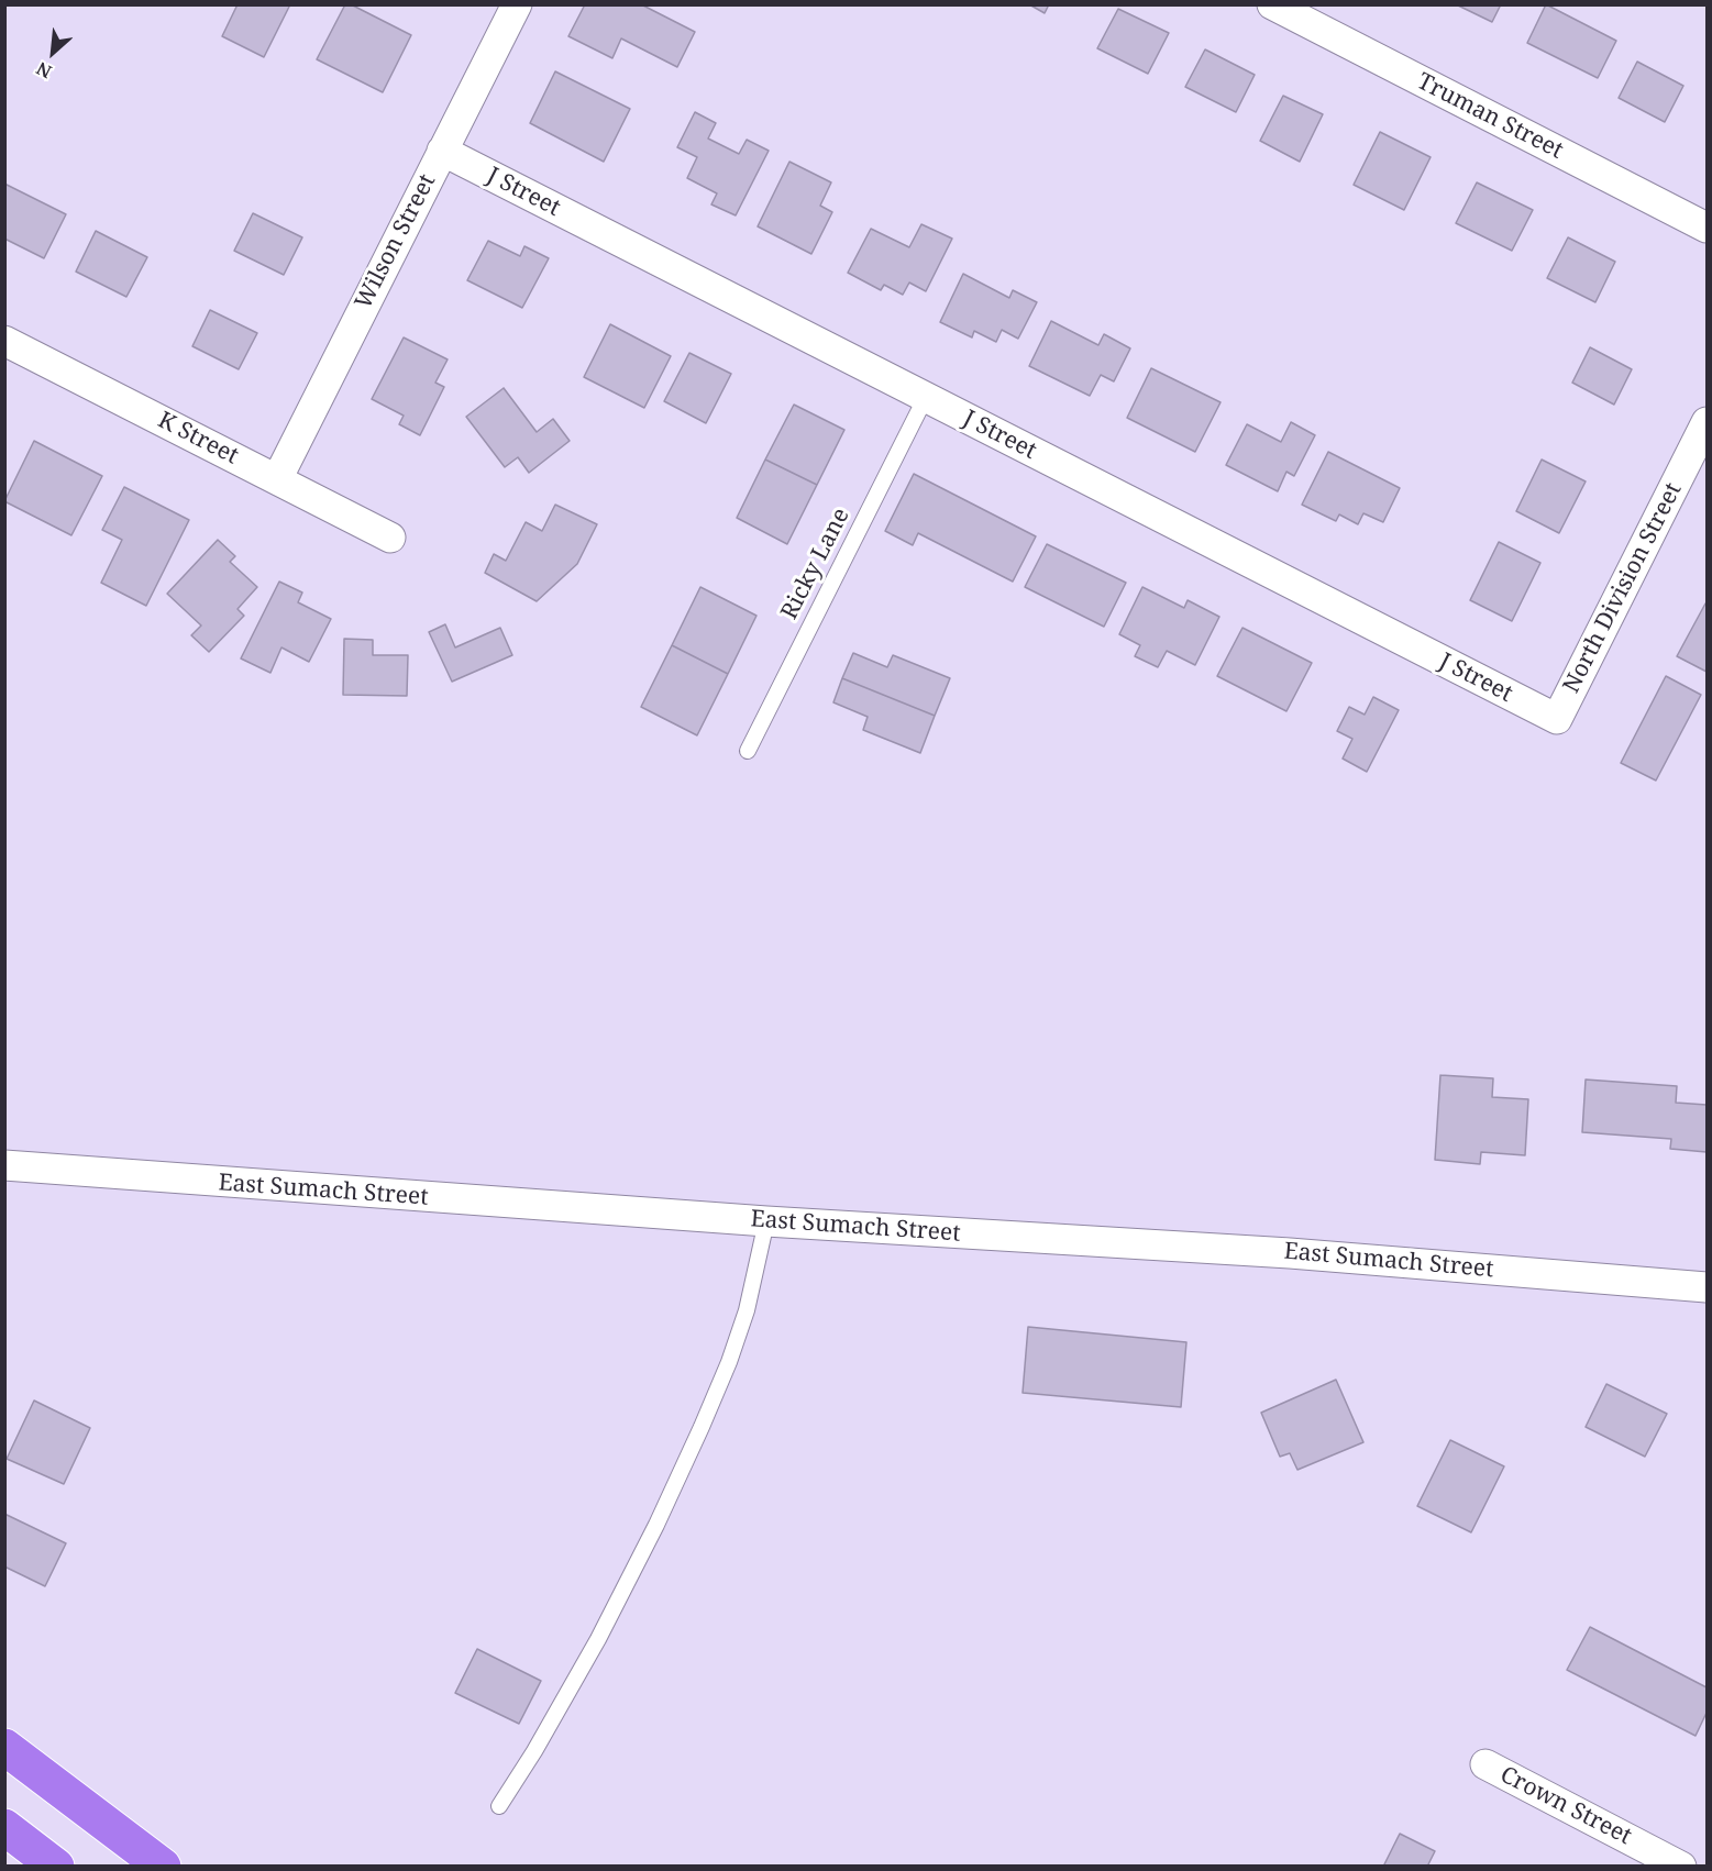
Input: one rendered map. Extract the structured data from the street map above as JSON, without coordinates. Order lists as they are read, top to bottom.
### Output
{
  "streets": {
    "street": [
      "Truman Street",
      "J Street",
      "Wilson Street",
      "K Street",
      "North Division Street",
      "East Sumach Street",
      "Crown Street"
    ],
    "lane": ["Ricky Lane"]
  },
  "crossings": [
    ["J Street", "Wilson Street"],
    ["J Street", "Ricky Lane"],
    ["J Street", "North Division Street"],
    ["Wilson Street", "K Street"]
  ],
  "north": "bottom left"
}
